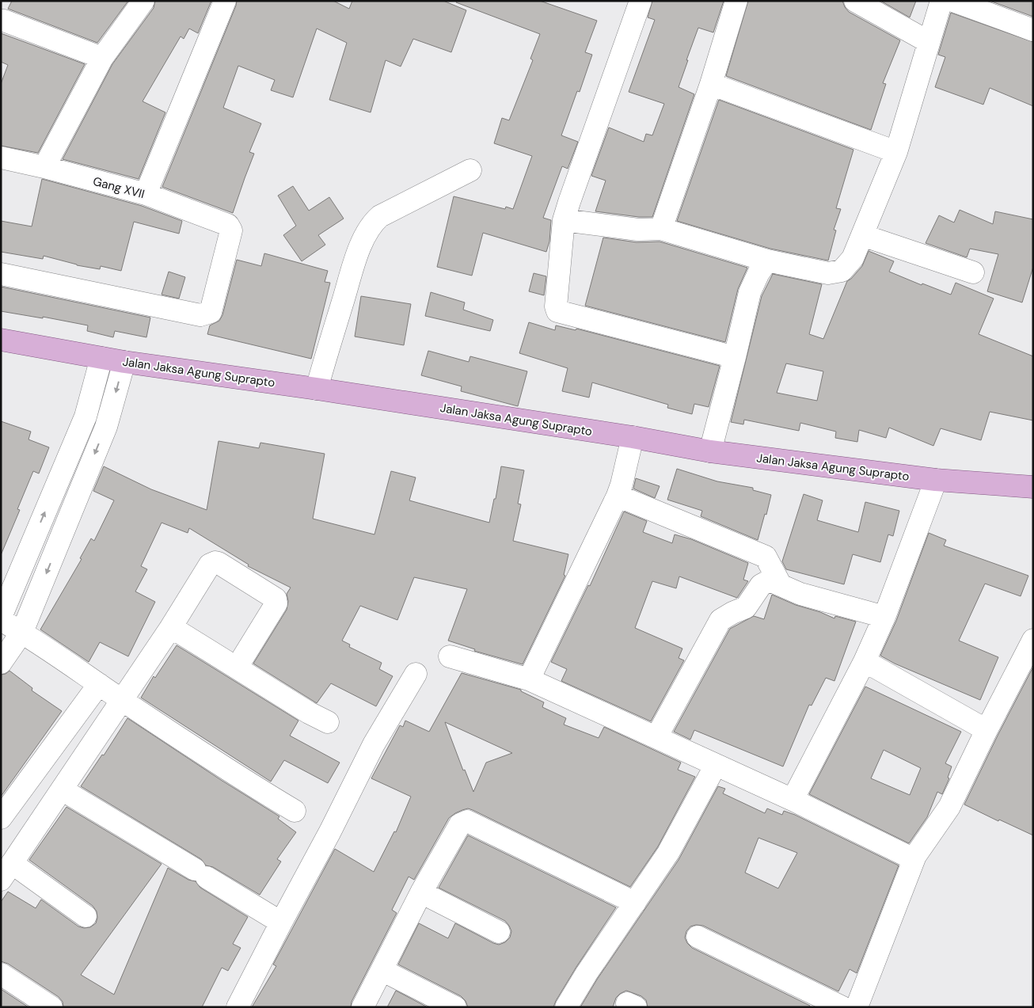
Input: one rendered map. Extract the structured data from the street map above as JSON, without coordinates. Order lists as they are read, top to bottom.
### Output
{
  "streets": {
    "main road": ["Jalan Jaksa Agung Suprapto"],
    "street": ["Gang XVII"]
  }
}
